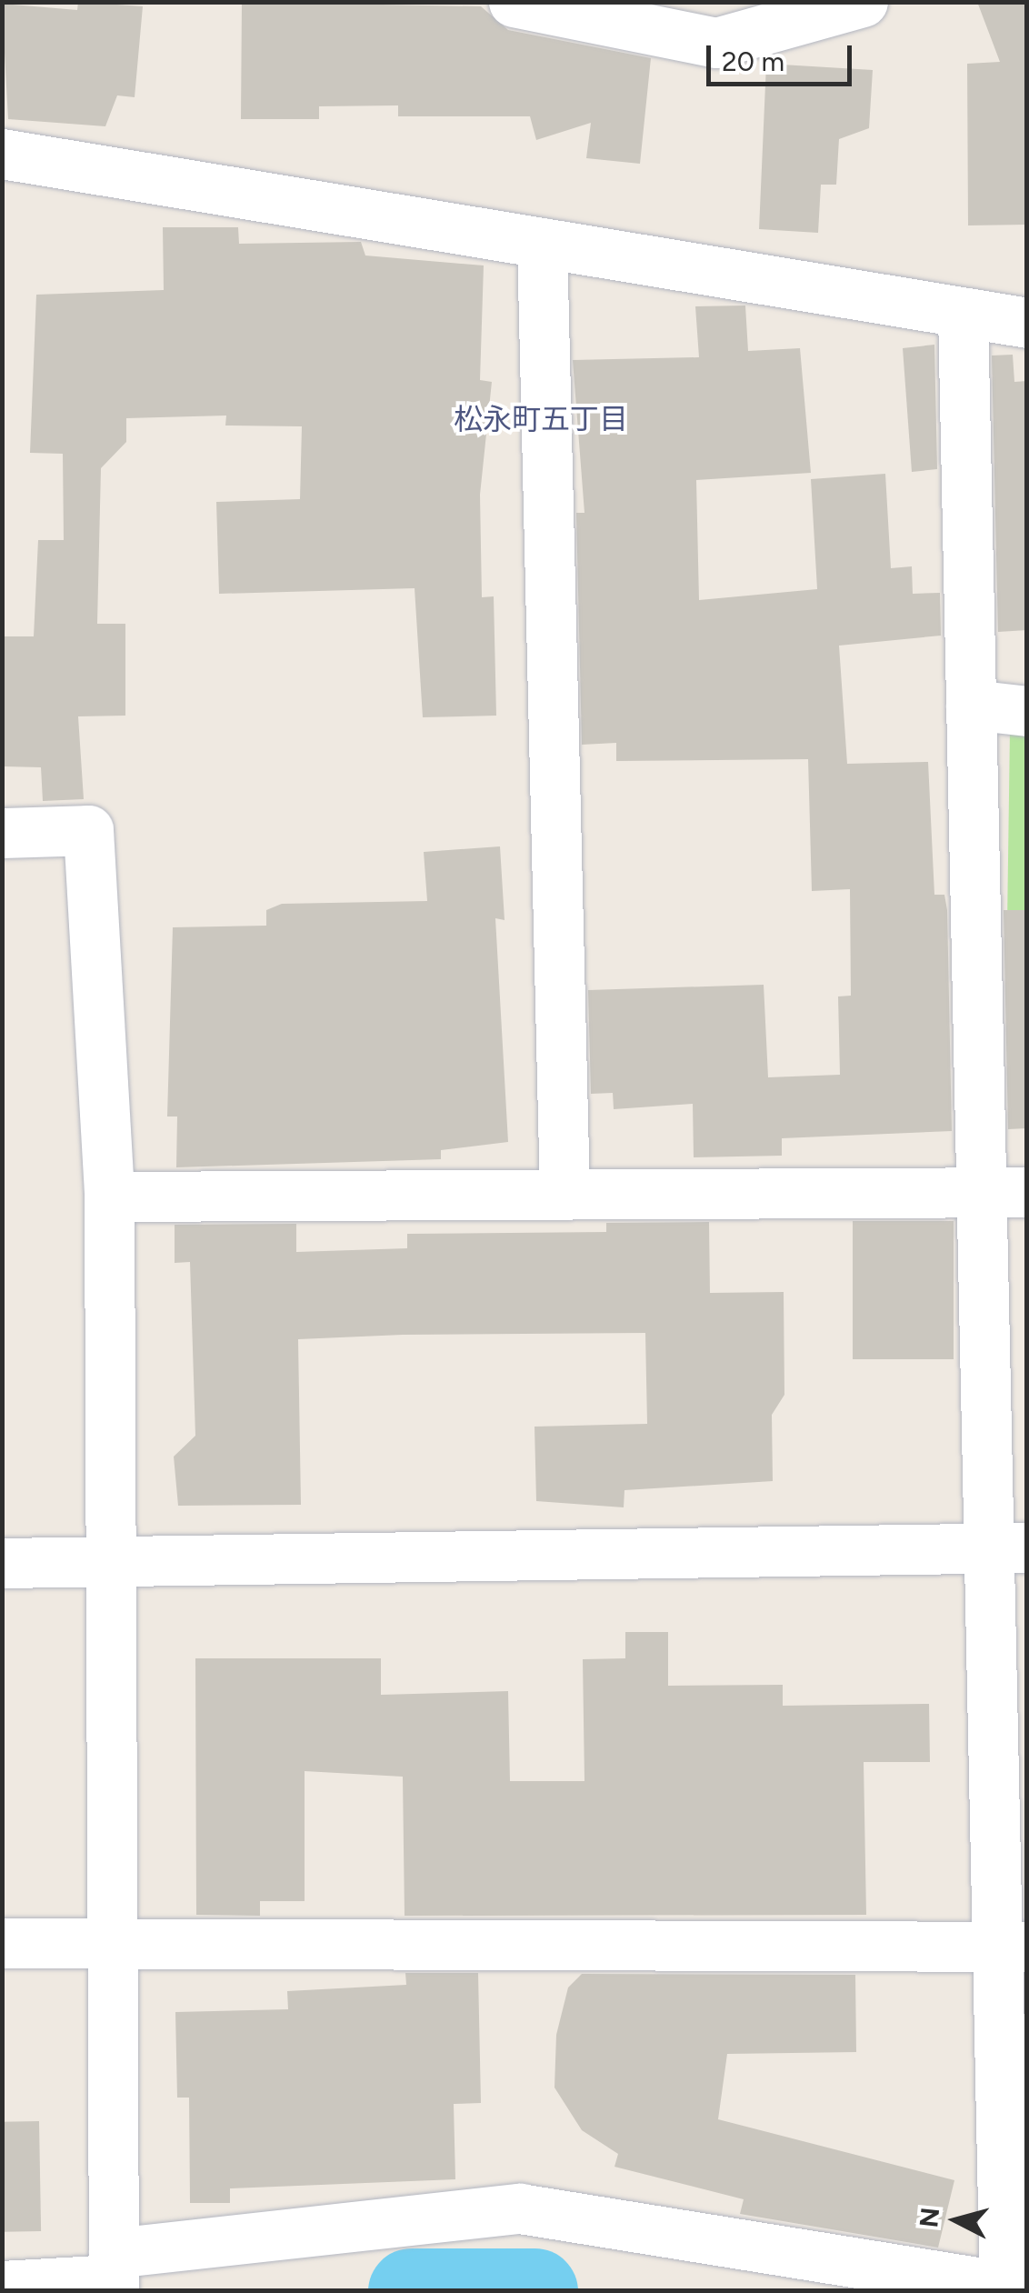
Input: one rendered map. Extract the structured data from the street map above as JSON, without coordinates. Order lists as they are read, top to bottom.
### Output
{
  "districts": ["松永町五丁目"],
  "scale_bar": "20 m",
  "north": "left"
}
